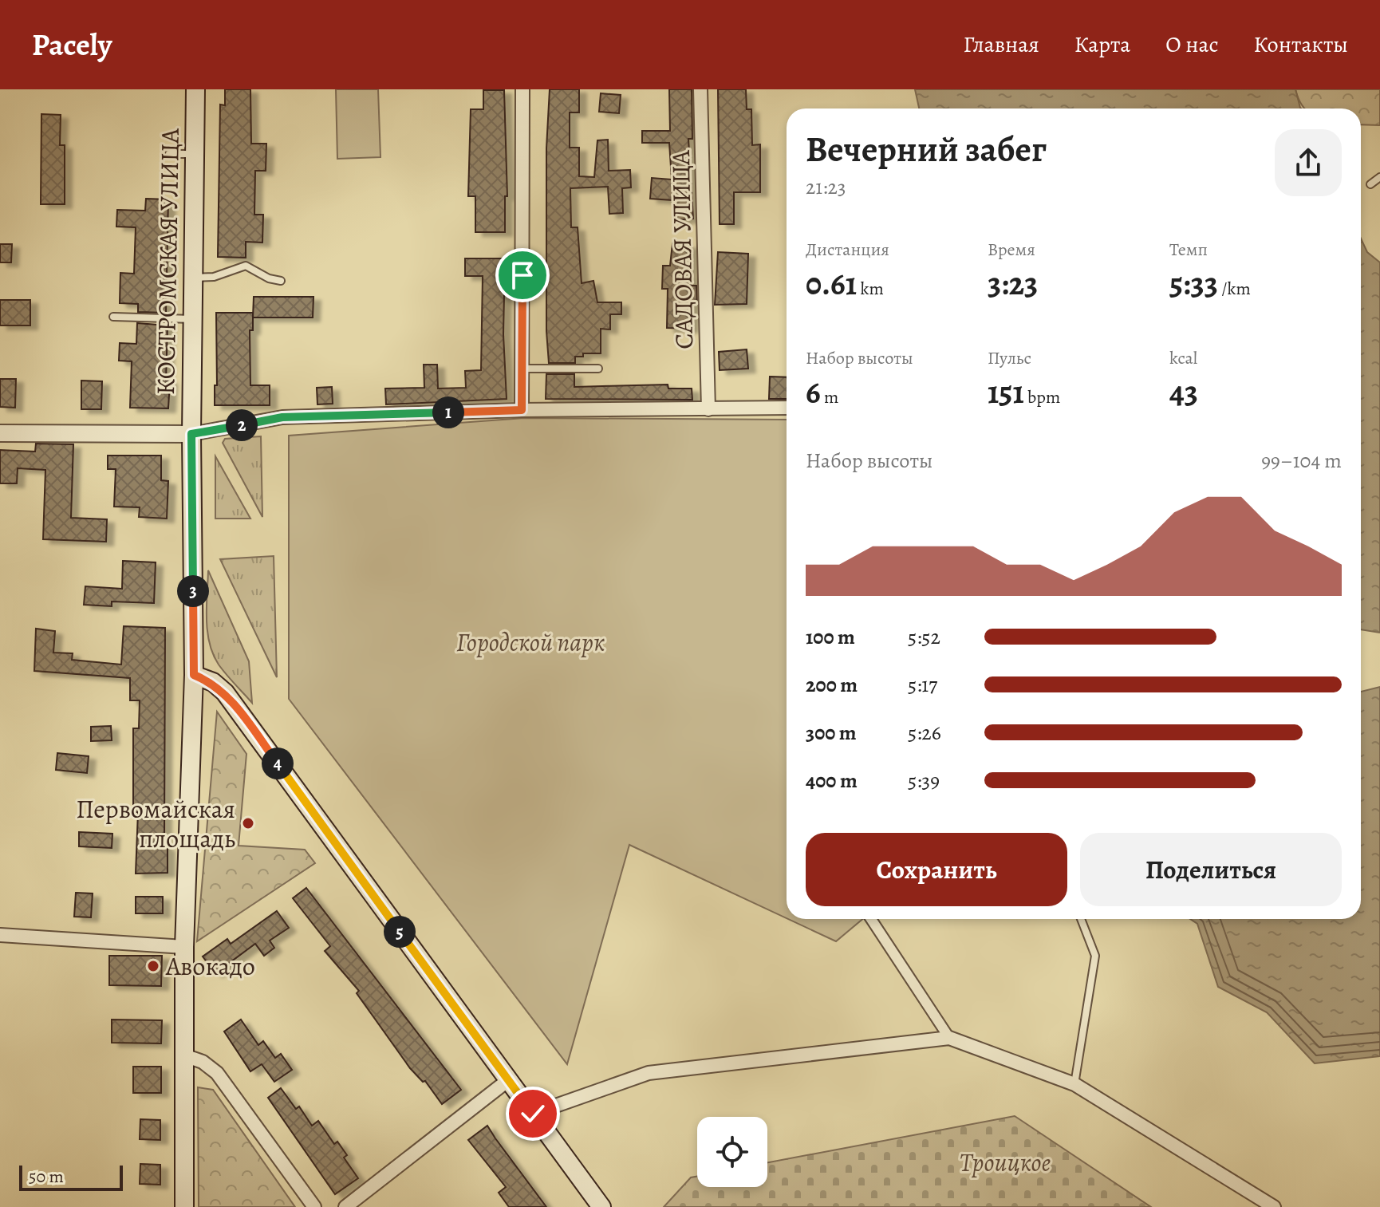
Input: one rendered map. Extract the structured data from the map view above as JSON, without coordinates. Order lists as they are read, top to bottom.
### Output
{
  "streets": {
    "main road": ["КОСТРОМСКАЯ УЛИЦА"],
    "street": ["САДОВАЯ УЛИЦА"]
  },
  "parks": ["Городской парк", "Троицкое"],
  "places": ["Первомайская площадь", "Авокадо"],
  "scale_bar": "50 m",
  "page": {
    "header": "Pacely",
    "nav": [
      "Главная",
      "Карта",
      "О нас",
      "Контакты"
    ],
    "heading": ["Вечерний забег", "21:23"],
    "stats": [
      ["Дистанция", "0.61 km"],
      ["Время", "3:23"],
      ["Темп", "5:33 /km"],
      ["Набор высоты", "6 m"],
      ["Пульс", "151 bpm"],
      ["kcal", "43"]
    ],
    "pins": [
      "1",
      "2",
      "3",
      "4",
      "5"
    ],
    "chart": ["Набор высоты", "99–104 m"],
    "list": [
      {
        "name": "100 m",
        "note": "5:52"
      },
      {
        "name": "200 m",
        "note": "5:17"
      },
      {
        "name": "300 m",
        "note": "5:26"
      },
      {
        "name": "400 m",
        "note": "5:39"
      }
    ],
    "buttons": ["Сохранить", "Поделиться"],
    "scale": "50 m"
  }
}
